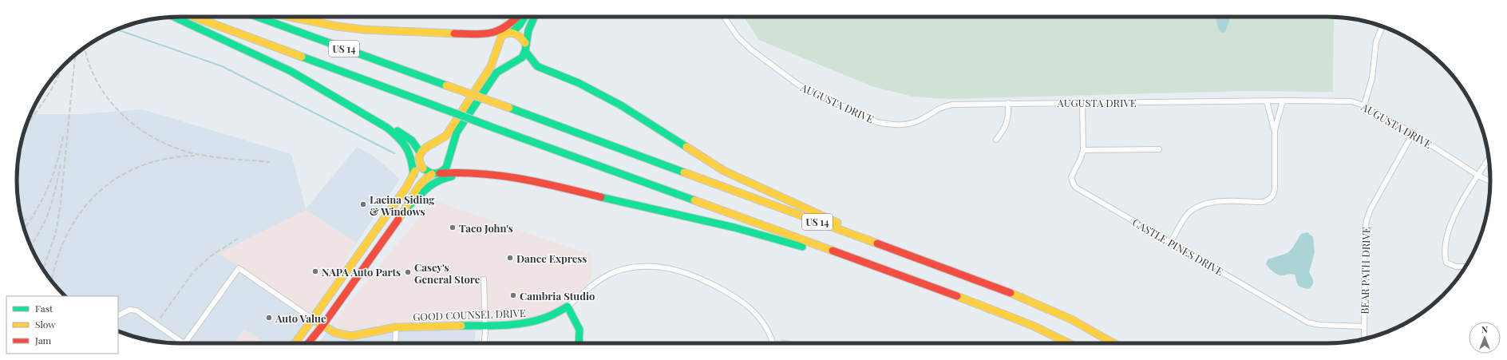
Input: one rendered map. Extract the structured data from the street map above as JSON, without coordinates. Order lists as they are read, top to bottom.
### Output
{
  "streets": {
    "main road": ["US 14", "GOOD COUNSEL DRIVE"],
    "street": ["AUGUSTA DRIVE", "CASTLE PINES DRIVE", "BEAR PATH DRIVE"]
  },
  "crossings": [
    ["AUGUSTA DRIVE", "CASTLE PINES DRIVE"],
    ["AUGUSTA DRIVE", "BEAR PATH DRIVE"],
    ["CASTLE PINES DRIVE", "BEAR PATH DRIVE"]
  ],
  "places": [
    "Lacina Siding & Windows",
    "Taco John's",
    "Dance Express",
    "NAPA Auto Parts",
    "Casey's General Store",
    "Cambria Studio",
    "Auto Value"
  ],
  "legend": ["Fast", "Slow", "Jam"],
  "north": "top"
}
